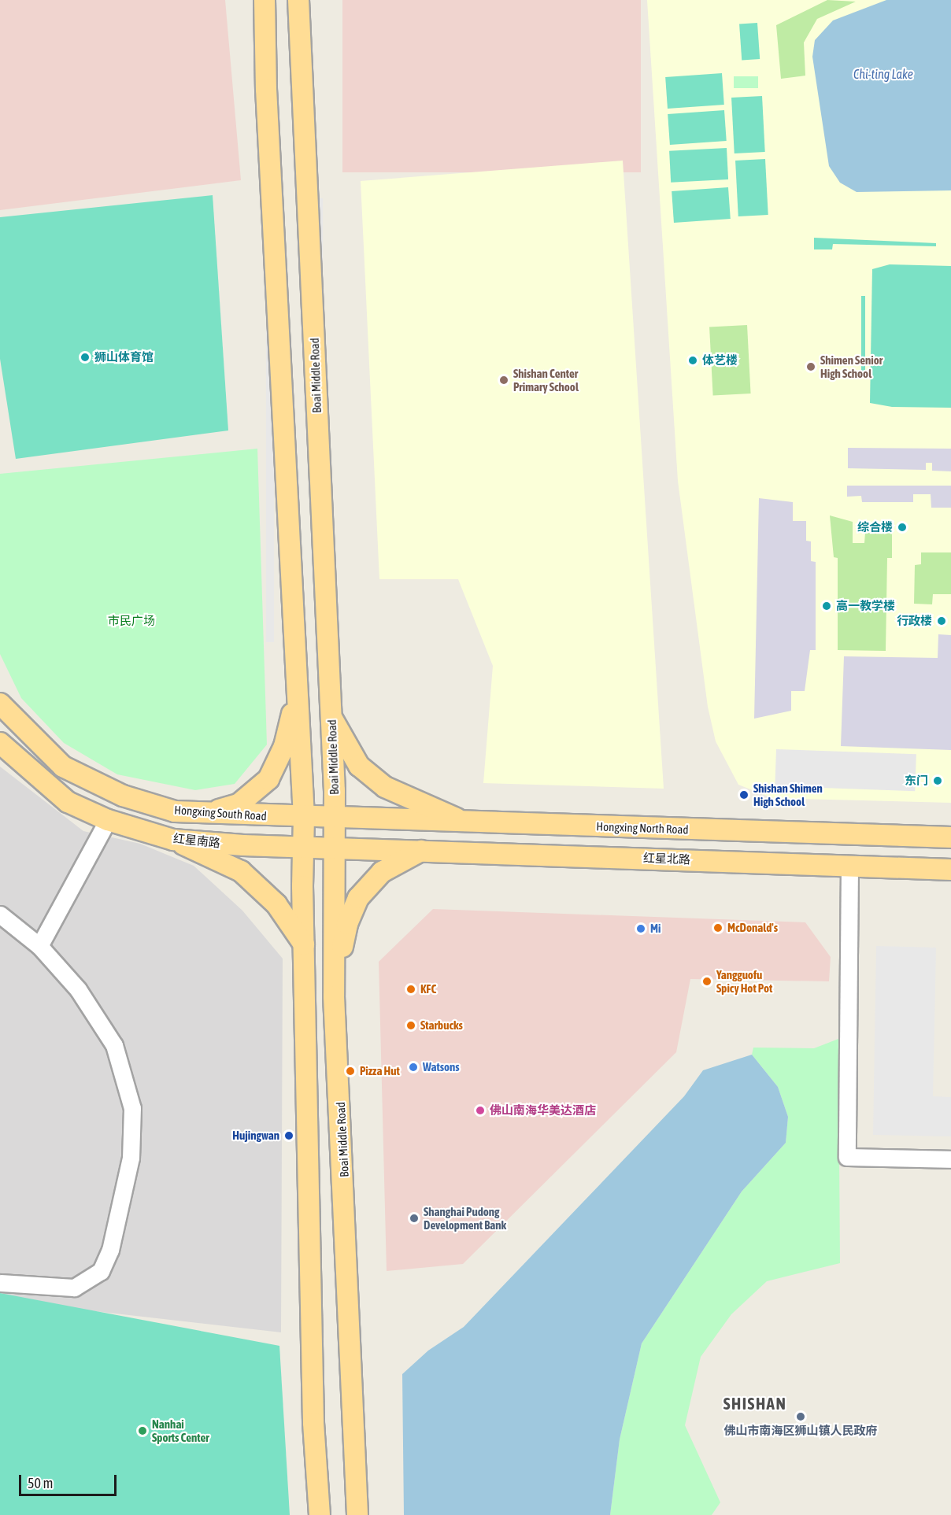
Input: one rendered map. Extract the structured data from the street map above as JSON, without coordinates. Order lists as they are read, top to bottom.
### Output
{
  "streets": {
    "main road": [
      "Boai Middle Road",
      "Hongxing South Road",
      "Hongxing North Road",
      "红星南路",
      "红星北路"
    ]
  },
  "crossings": [
    ["Boai Middle Road", "Hongxing South Road"],
    ["Boai Middle Road", "Hongxing North Road"],
    ["Boai Middle Road", "红星南路"],
    ["Hongxing South Road", "Hongxing North Road"],
    ["红星南路", "红星北路"]
  ],
  "districts": ["SHISHAN"],
  "water": ["Chi-ting Lake"],
  "parks": ["市民广场"],
  "places": [
    "狮山体育馆",
    "体艺楼",
    "Shimen Senior High School",
    "Shishan Center Primary School",
    "综合楼",
    "高一教学楼",
    "行政楼",
    "东门",
    "Shishan Shimen High School",
    "McDonald's",
    "Mi",
    "Yangguofu Spicy Hot Pot",
    "KFC",
    "Starbucks",
    "Watsons",
    "Pizza Hut",
    "佛山南海华美达酒店",
    "Hujingwan",
    "Shanghai Pudong Development Bank",
    "佛山市南海区狮山镇人民政府",
    "Nanhai Sports Center"
  ],
  "scale_bar": "50 m"
}
